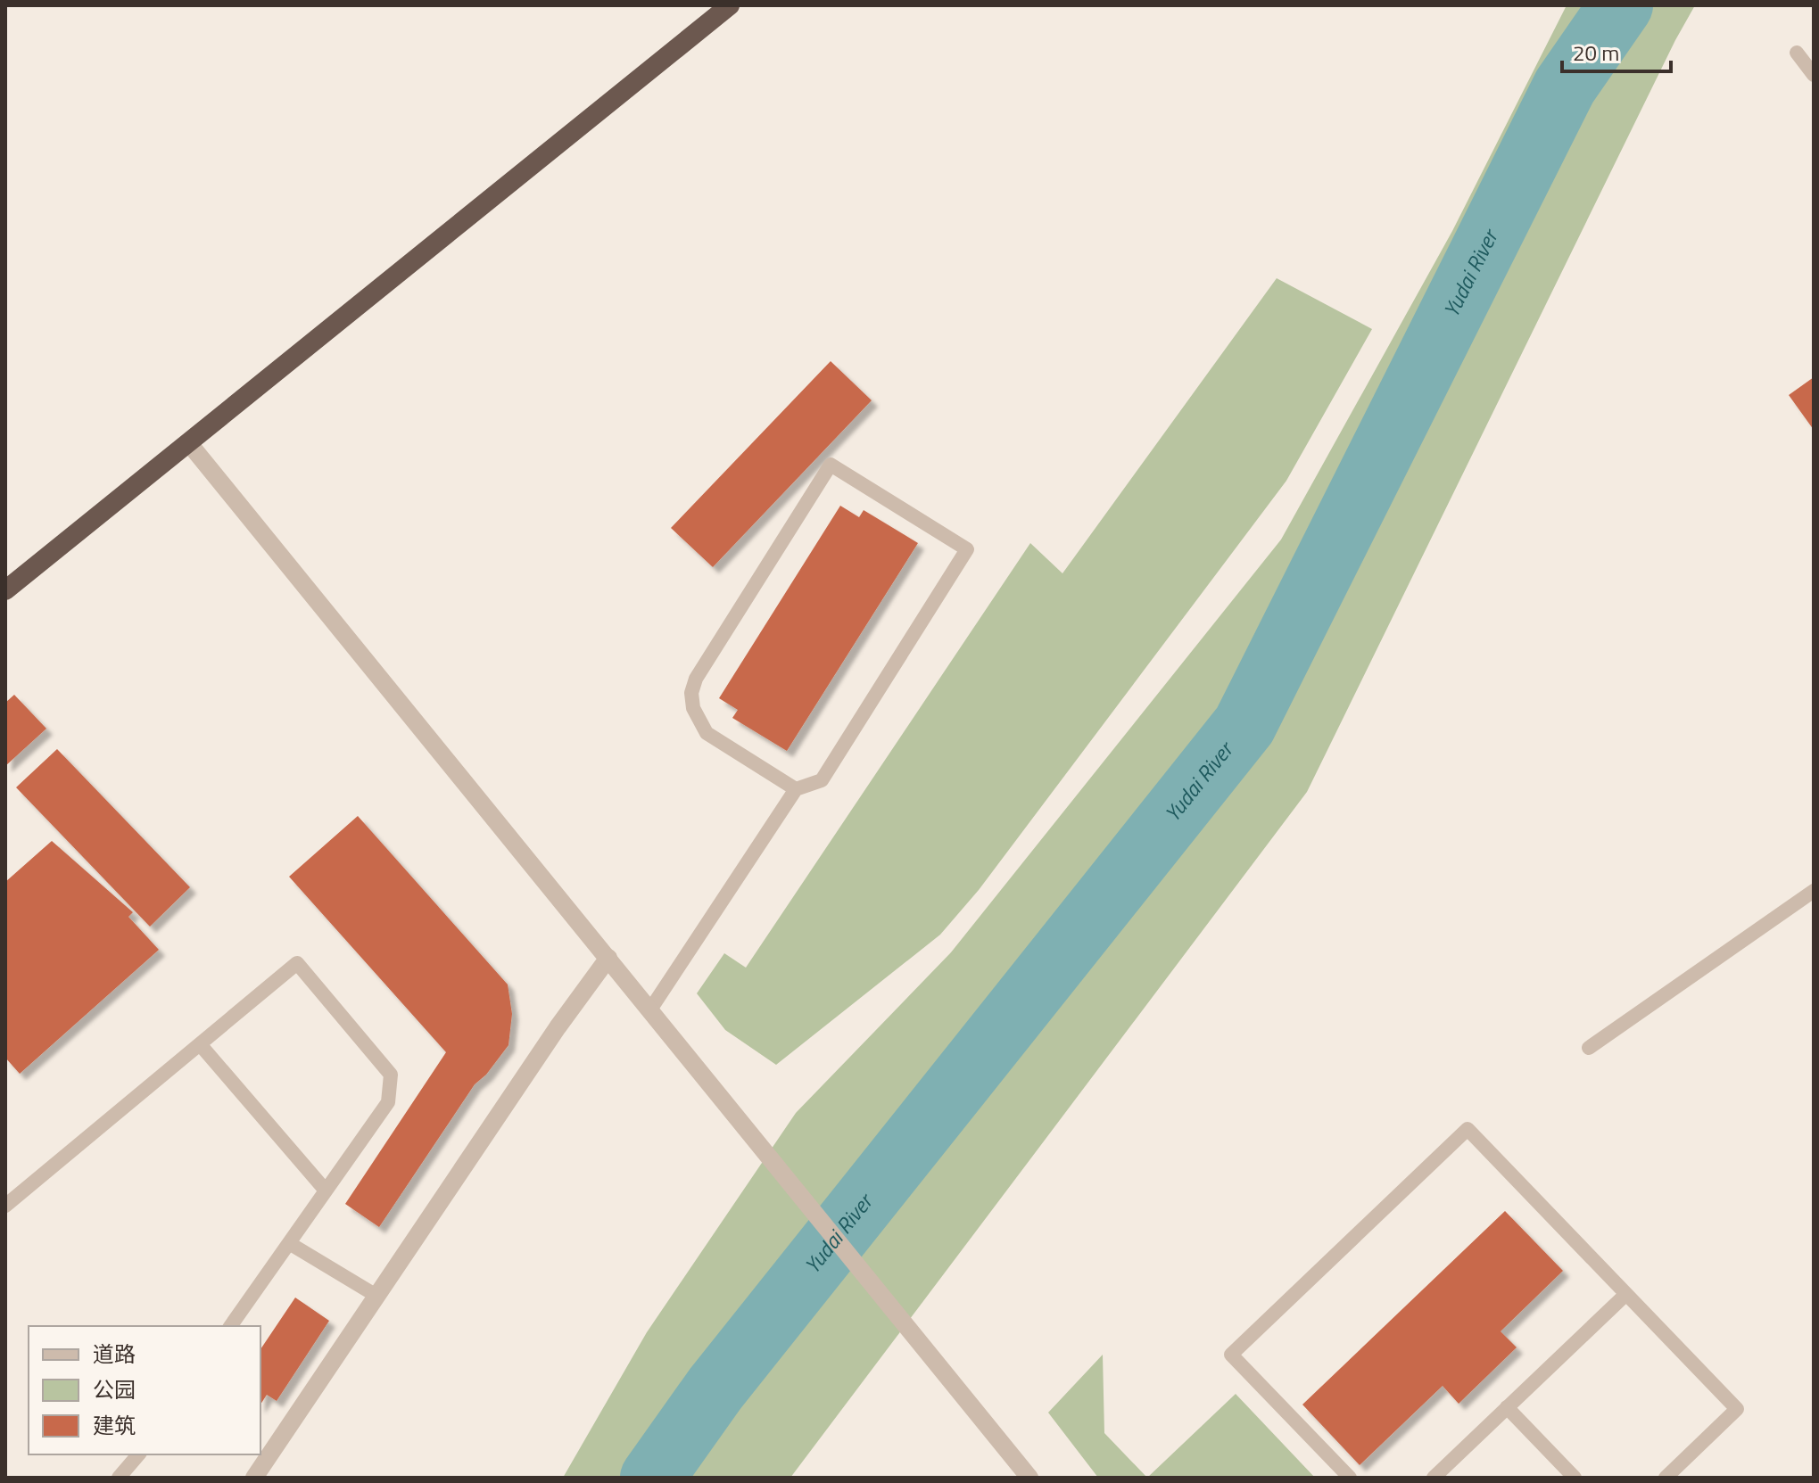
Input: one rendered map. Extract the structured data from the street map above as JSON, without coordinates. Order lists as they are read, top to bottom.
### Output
{
  "water": ["Yudai River"],
  "legend": ["道路", "公园", "建筑"],
  "scale_bar": "20 m"
}
